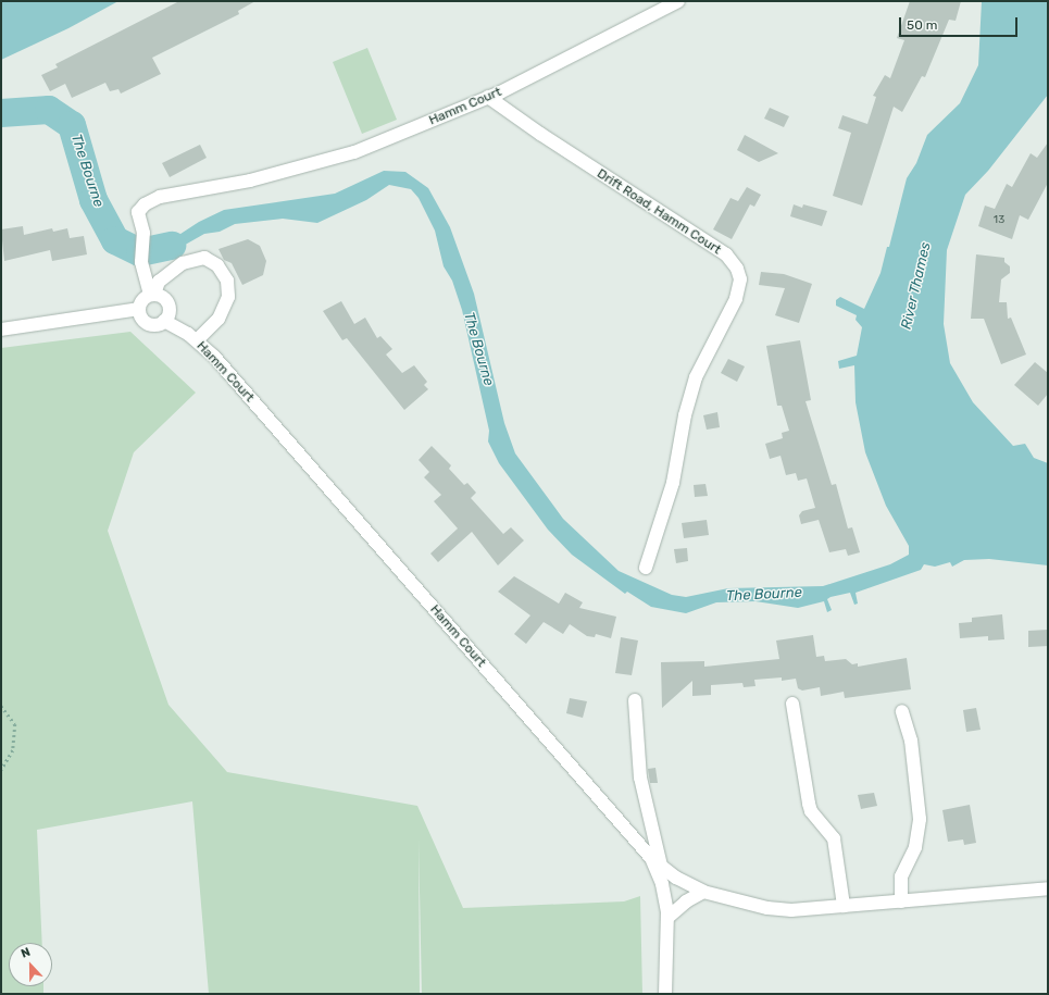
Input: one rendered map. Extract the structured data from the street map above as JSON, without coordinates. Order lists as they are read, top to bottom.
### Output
{
  "streets": {
    "street": ["Hamm Court", "Drift Road, Hamm Court"]
  },
  "crossings": [
    ["Hamm Court", "Drift Road, Hamm Court"]
  ],
  "water": ["The Bourne", "River Thames"],
  "house_numbers": ["13"],
  "scale_bar": "50 m",
  "north": "top"
}
